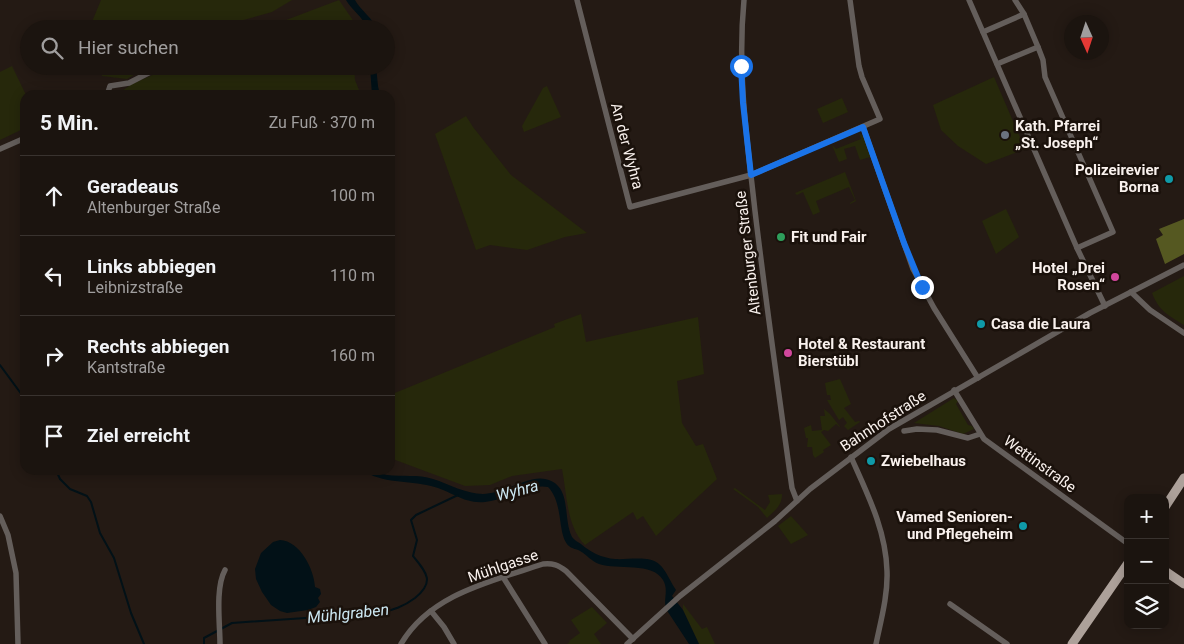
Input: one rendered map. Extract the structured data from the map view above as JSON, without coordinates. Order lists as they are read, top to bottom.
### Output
{
  "streets": {
    "street": [
      "An der Wyhra",
      "Altenburger Straße",
      "Bahnhofstraße",
      "Wettinstraße",
      "Mühlgasse"
    ]
  },
  "crossings": [
    ["An der Wyhra", "Altenburger Straße"],
    ["Altenburger Straße", "Bahnhofstraße"],
    ["Bahnhofstraße", "Wettinstraße"],
    ["Bahnhofstraße", "Mühlgasse"]
  ],
  "water": ["Wyhra", "Mühlgraben"],
  "places": [
    "Kath. Pfarrei „St. Joseph“",
    "Polizeirevier Borna",
    "Fit und Fair",
    "Hotel „Drei Rosen“",
    "Casa die Laura",
    "Hotel & Restaurant Bierstübl",
    "Zwiebelhaus",
    "Vamed Senioren- und Pflegeheim"
  ],
  "north": "bottom",
  "page": {
    "search": "Hier suchen",
    "heading": ["5 Min.", "Zu Fuß · 370 m"],
    "list": [
      ["Geradeaus", "Altenburger Straße", "100 m"],
      ["Links abbiegen", "Leibnizstraße", "110 m"],
      ["Rechts abbiegen", "Kantstraße", "160 m"],
      "Ziel erreicht"
    ],
    "map_buttons": ["+", "−"]
  }
}
